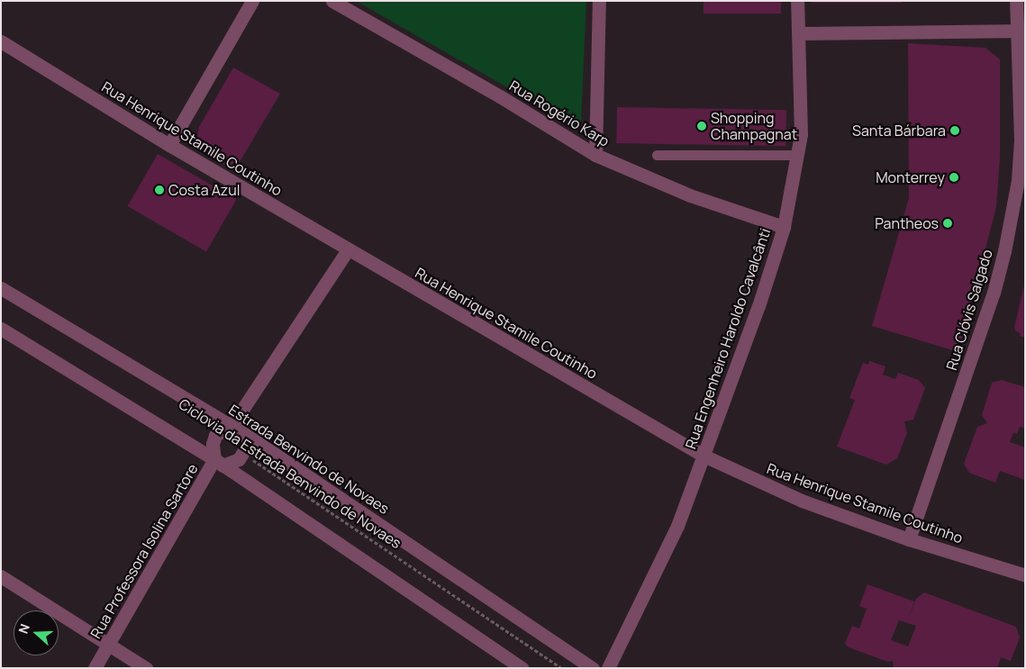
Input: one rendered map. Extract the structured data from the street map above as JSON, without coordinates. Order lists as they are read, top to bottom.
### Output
{
  "streets": {
    "street": [
      "Rua Rogério Karp",
      "Rua Henrique Stamile Coutinho",
      "Rua Clóvis Salgado",
      "Rua Engenheiro Haroldo Cavalcânti",
      "Estrada Benvindo de Novaes",
      "Rua Professora Isolina Sartore"
    ],
    "path": ["Ciclovia da Estrada Benvindo de Novaes"]
  },
  "crossings": [
    ["Rua Rogério Karp", "Rua Engenheiro Haroldo Cavalcânti"],
    ["Rua Henrique Stamile Coutinho", "Rua Clóvis Salgado"],
    ["Rua Henrique Stamile Coutinho", "Rua Engenheiro Haroldo Cavalcânti"],
    ["Rua Henrique Stamile Coutinho", "Rua Professora Isolina Sartore"],
    ["Estrada Benvindo de Novaes", "Ciclovia da Estrada Benvindo de Novaes"],
    ["Estrada Benvindo de Novaes", "Rua Professora Isolina Sartore"],
    ["Ciclovia da Estrada Benvindo de Novaes", "Rua Professora Isolina Sartore"]
  ],
  "places": [
    "Shopping Champagnat",
    "Santa Bárbara",
    "Monterrey",
    "Costa Azul",
    "Pantheos"
  ],
  "north": "left"
}
